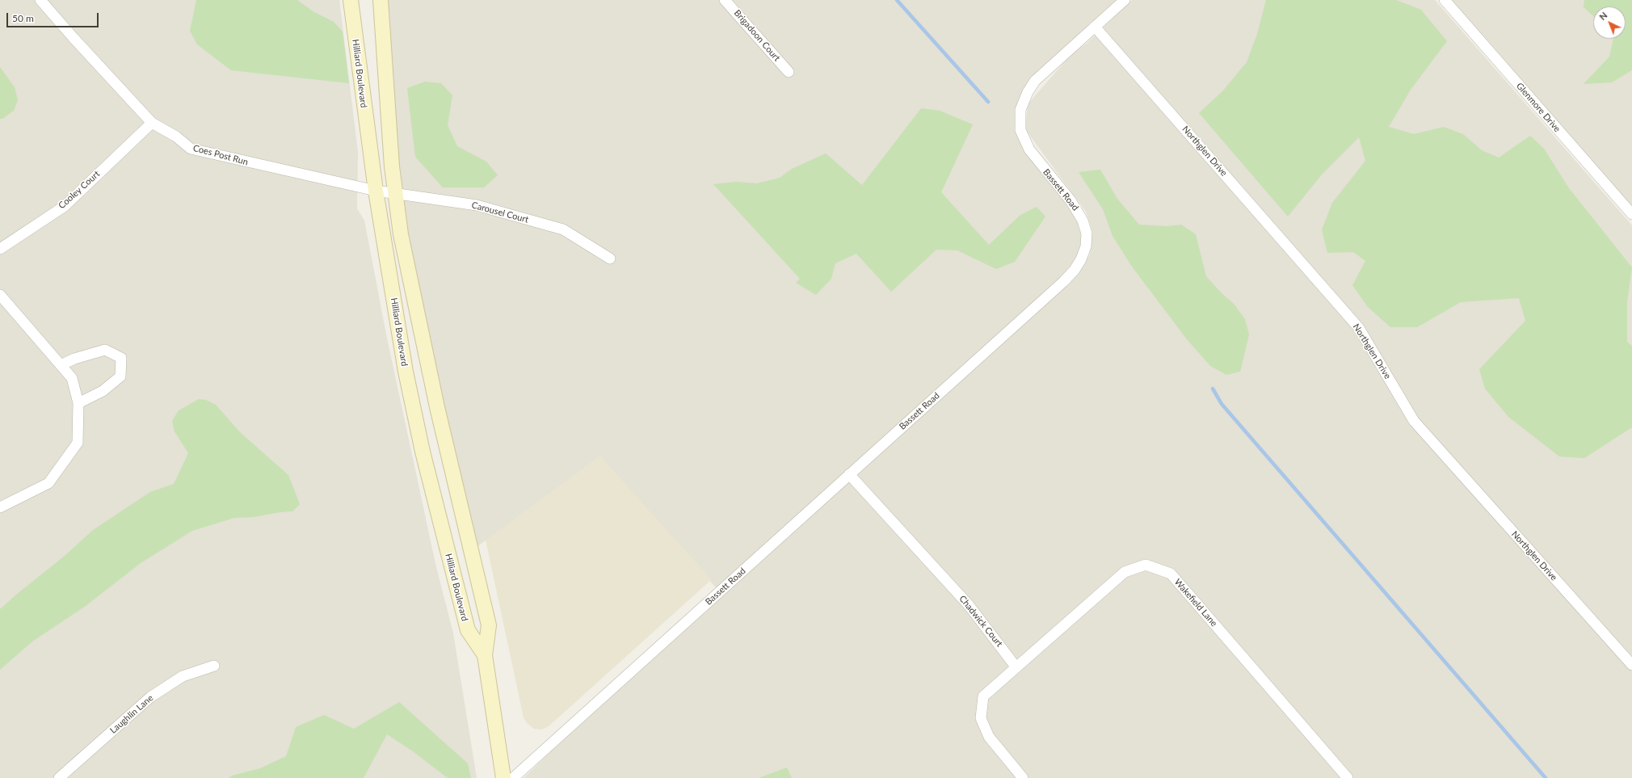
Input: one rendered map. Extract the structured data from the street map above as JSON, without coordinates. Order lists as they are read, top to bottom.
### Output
{
  "streets": {
    "main road": ["Hilliard Boulevard"],
    "street": [
      "Brigadoon Court",
      "Glenmore Drive",
      "Northglen Drive",
      "Coes Post Run",
      "Cooley Court",
      "Bassett Road",
      "Carousel Court",
      "Wakefield Lane",
      "Chadwick Court",
      "Laughlin Lane"
    ]
  },
  "crossings": [
    ["Hilliard Boulevard", "Coes Post Run"],
    ["Hilliard Boulevard", "Carousel Court"],
    ["Northglen Drive", "Bassett Road"],
    ["Coes Post Run", "Cooley Court"],
    ["Coes Post Run", "Carousel Court"],
    ["Bassett Road", "Chadwick Court"],
    ["Wakefield Lane", "Chadwick Court"]
  ],
  "scale_bar": "50 m",
  "north": "top left"
}
